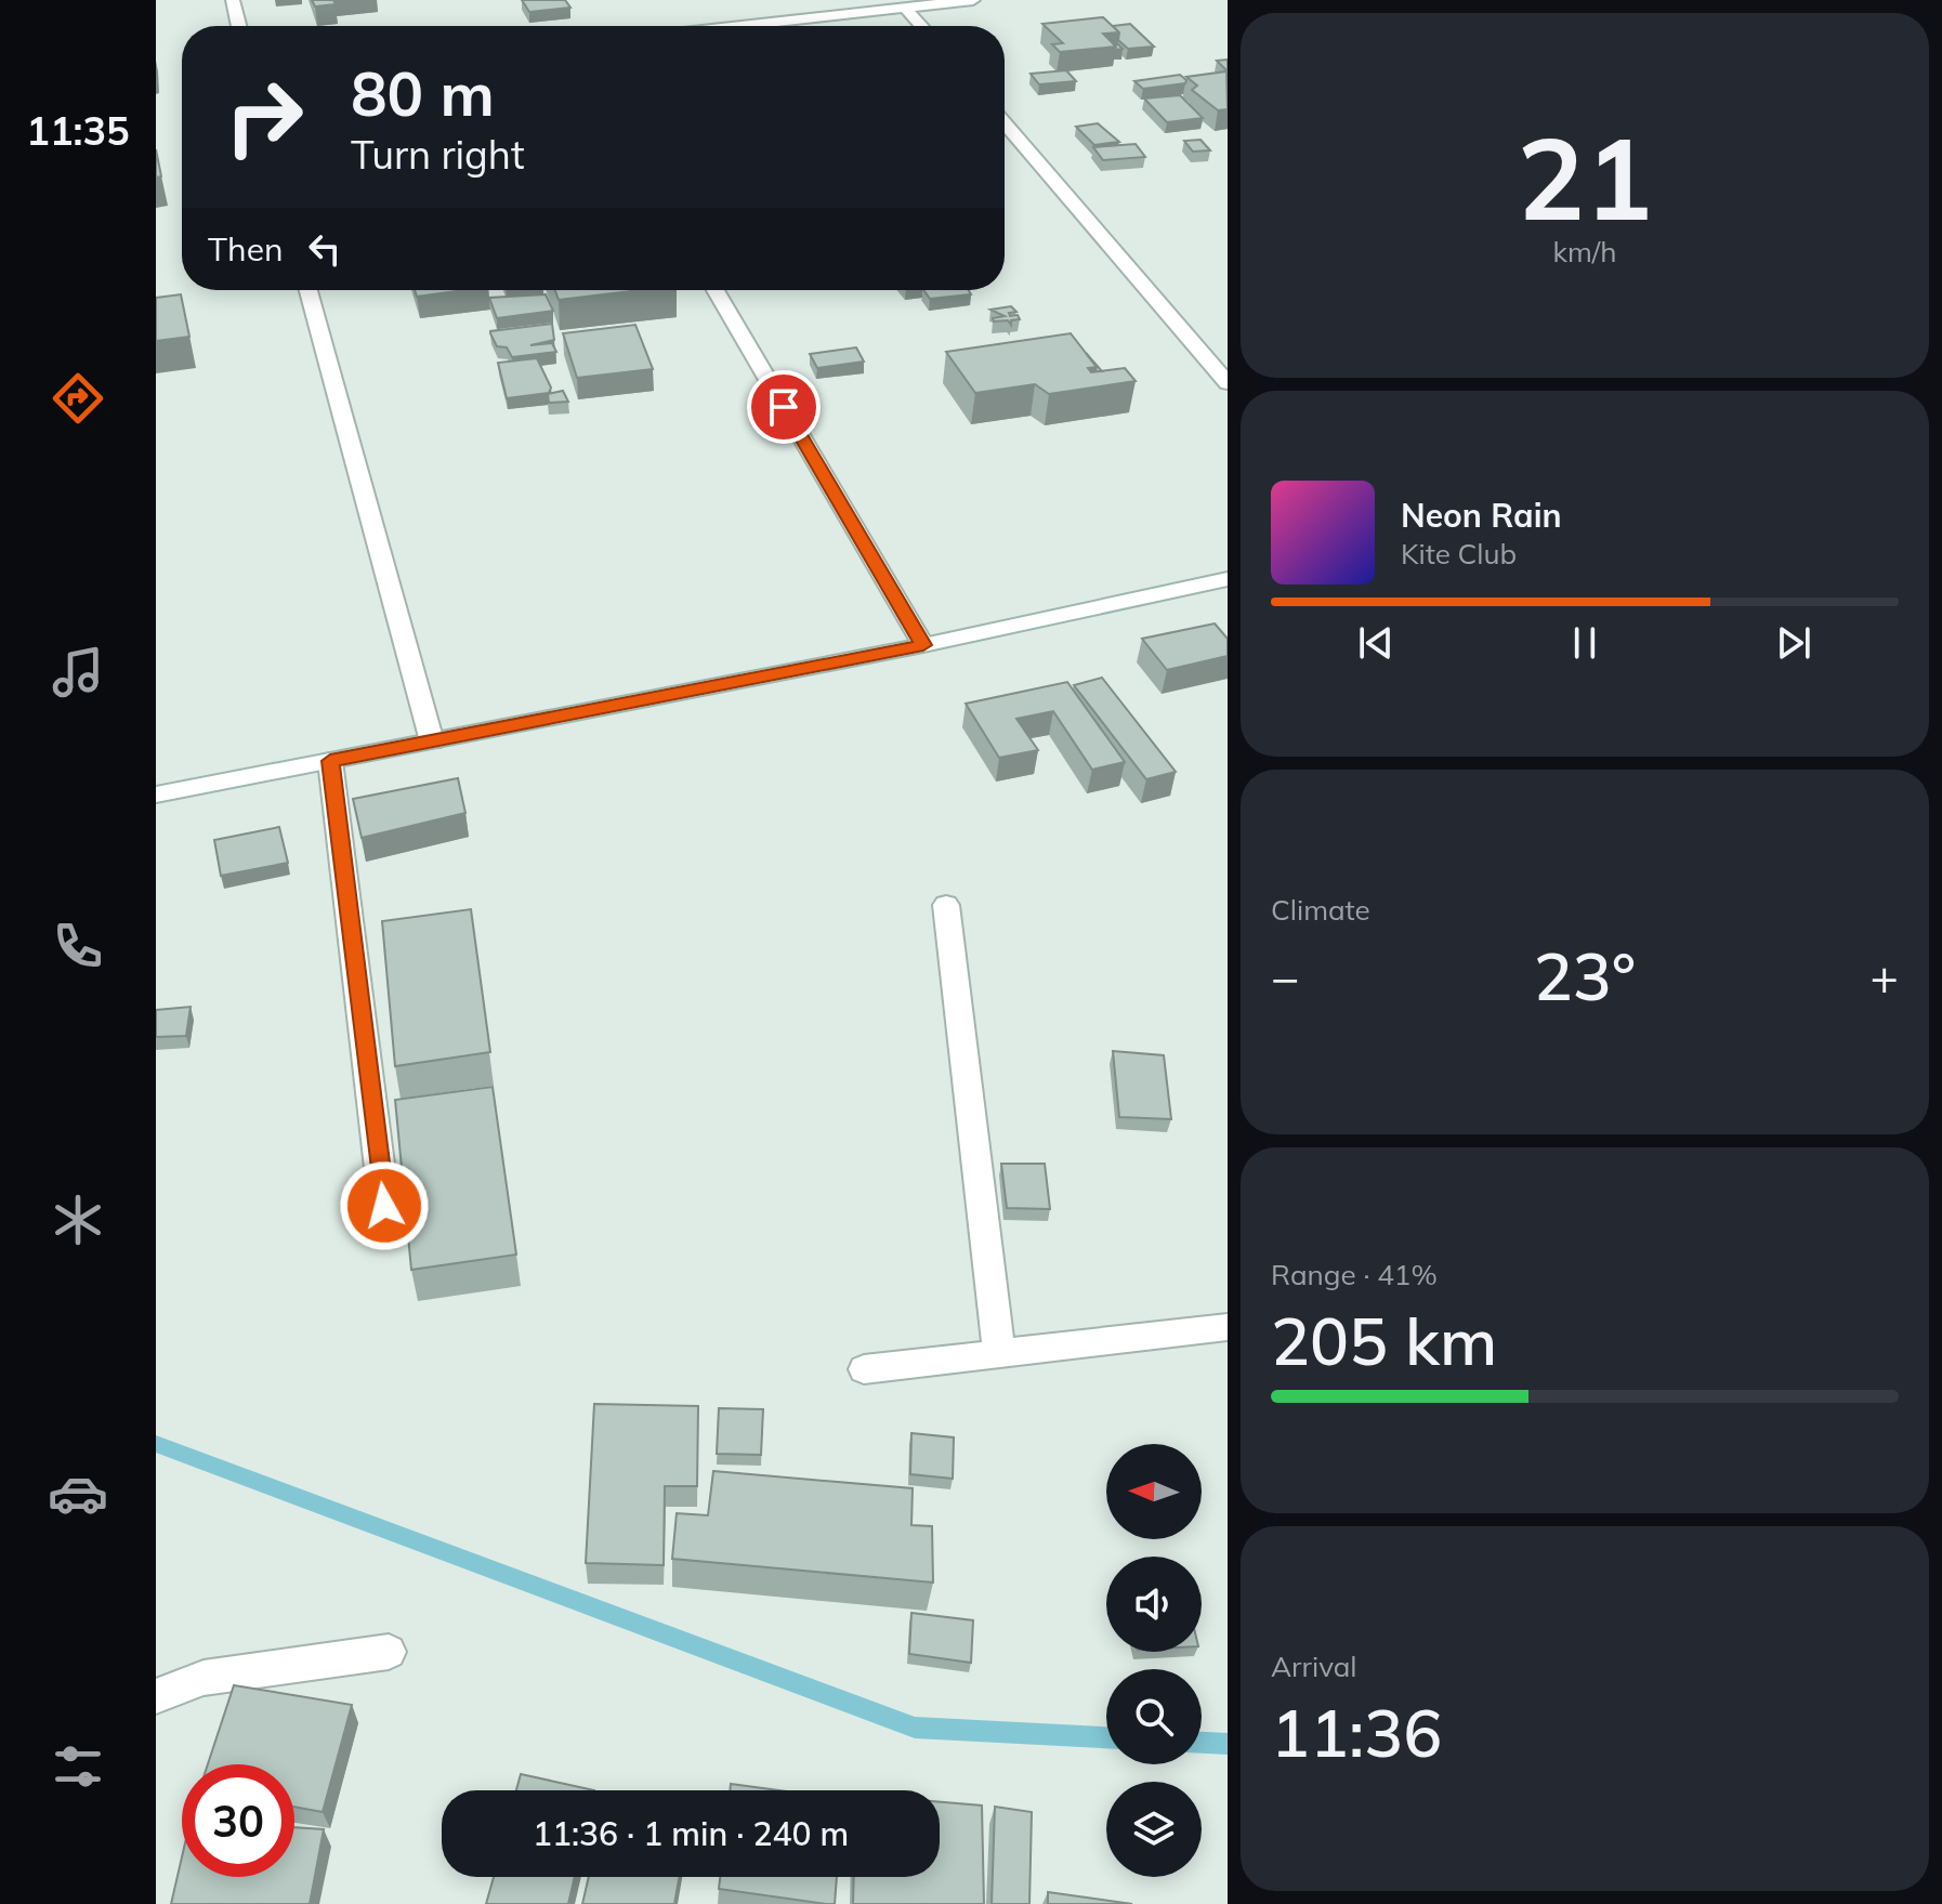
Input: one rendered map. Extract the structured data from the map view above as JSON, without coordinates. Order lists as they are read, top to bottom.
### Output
{
  "north": "left",
  "page": {
    "tabs": "11:35",
    "tile": [
      ["21", "km/h"],
      "Climate",
      ["Range · 41%", "205 km"],
      ["Arrival", "11:36"]
    ],
    "turn": ["80 m", "Turn right"],
    "then": "Then",
    "song": ["Neon Rain", "Kite Club"],
    "heat": ["−", "23°", "+"],
    "limit": "30",
    "trip": "11:36 · 1 min · 240 m"
  }
}
